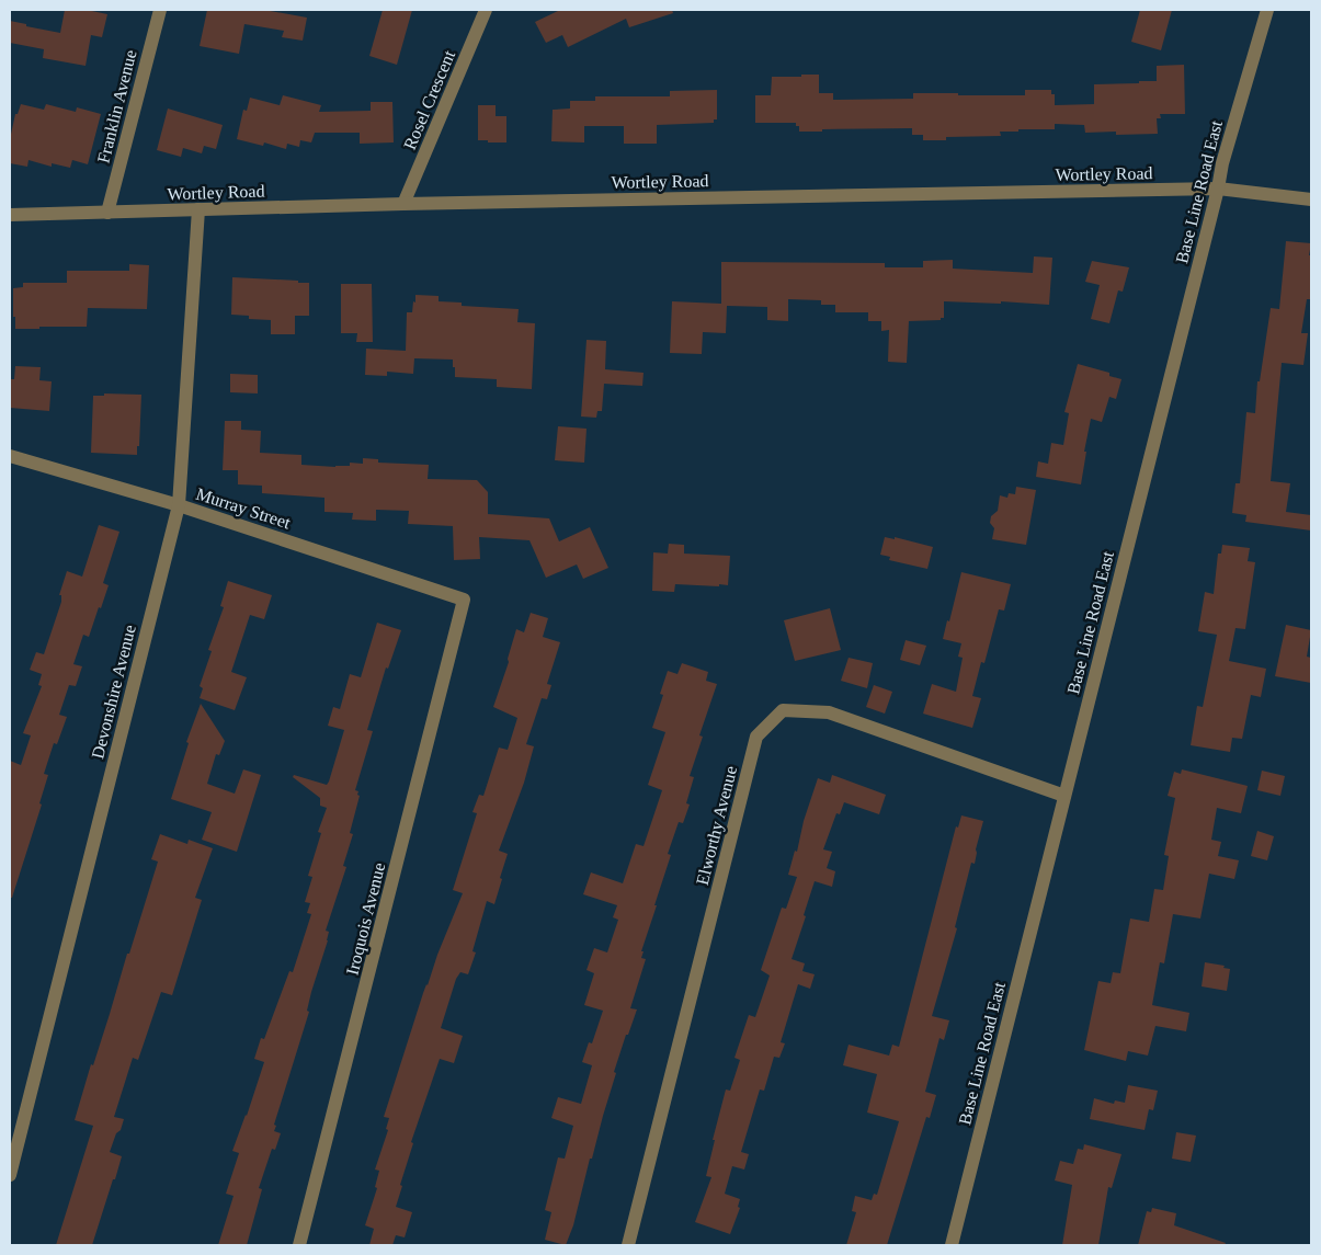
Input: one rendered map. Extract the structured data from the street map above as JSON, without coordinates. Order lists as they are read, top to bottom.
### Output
{
  "streets": {
    "street": [
      "Rosel Crescent",
      "Franklin Avenue",
      "Wortley Road",
      "Base Line Road East",
      "Murray Street",
      "Devonshire Avenue",
      "Elworthy Avenue",
      "Iroquois Avenue"
    ]
  },
  "crossings": [
    ["Rosel Crescent", "Wortley Road"],
    ["Franklin Avenue", "Wortley Road"],
    ["Wortley Road", "Base Line Road East"],
    ["Wortley Road", "Devonshire Avenue"],
    ["Base Line Road East", "Elworthy Avenue"],
    ["Murray Street", "Devonshire Avenue"],
    ["Murray Street", "Iroquois Avenue"]
  ]
}
